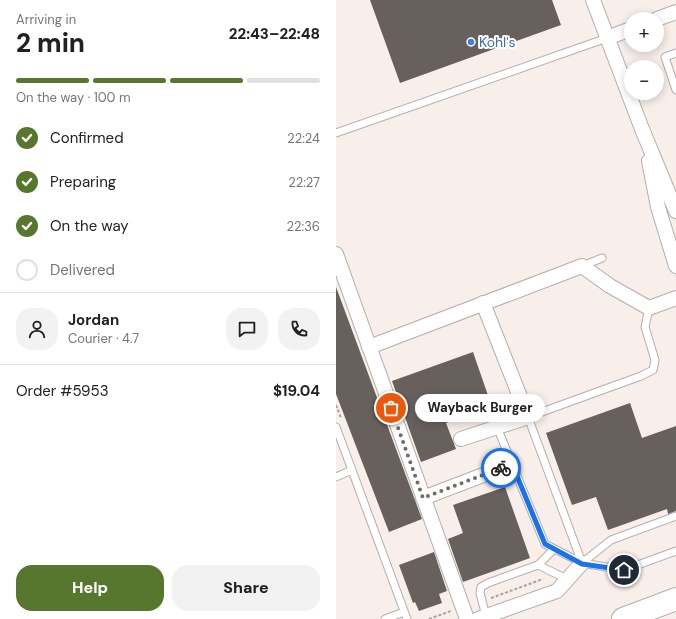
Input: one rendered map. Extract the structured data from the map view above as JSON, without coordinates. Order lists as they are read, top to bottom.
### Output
{
  "places": ["Kohl's", "Wayback Burger"],
  "page": {
    "heading": ["2 min", "Arriving in", "22:43–22:48"],
    "panel": [
      "Jordan",
      "Courier · 4.7",
      "Order #5953",
      "$19.04"
    ],
    "map_buttons": ["+", "−"],
    "bar": "On the way · 100 m",
    "list": [
      ["Confirmed", "22:24"],
      ["Preparing", "22:27"],
      ["On the way", "22:36"],
      "Delivered"
    ],
    "bubble": "Wayback Burger",
    "buttons": ["Help", "Share"]
  }
}
